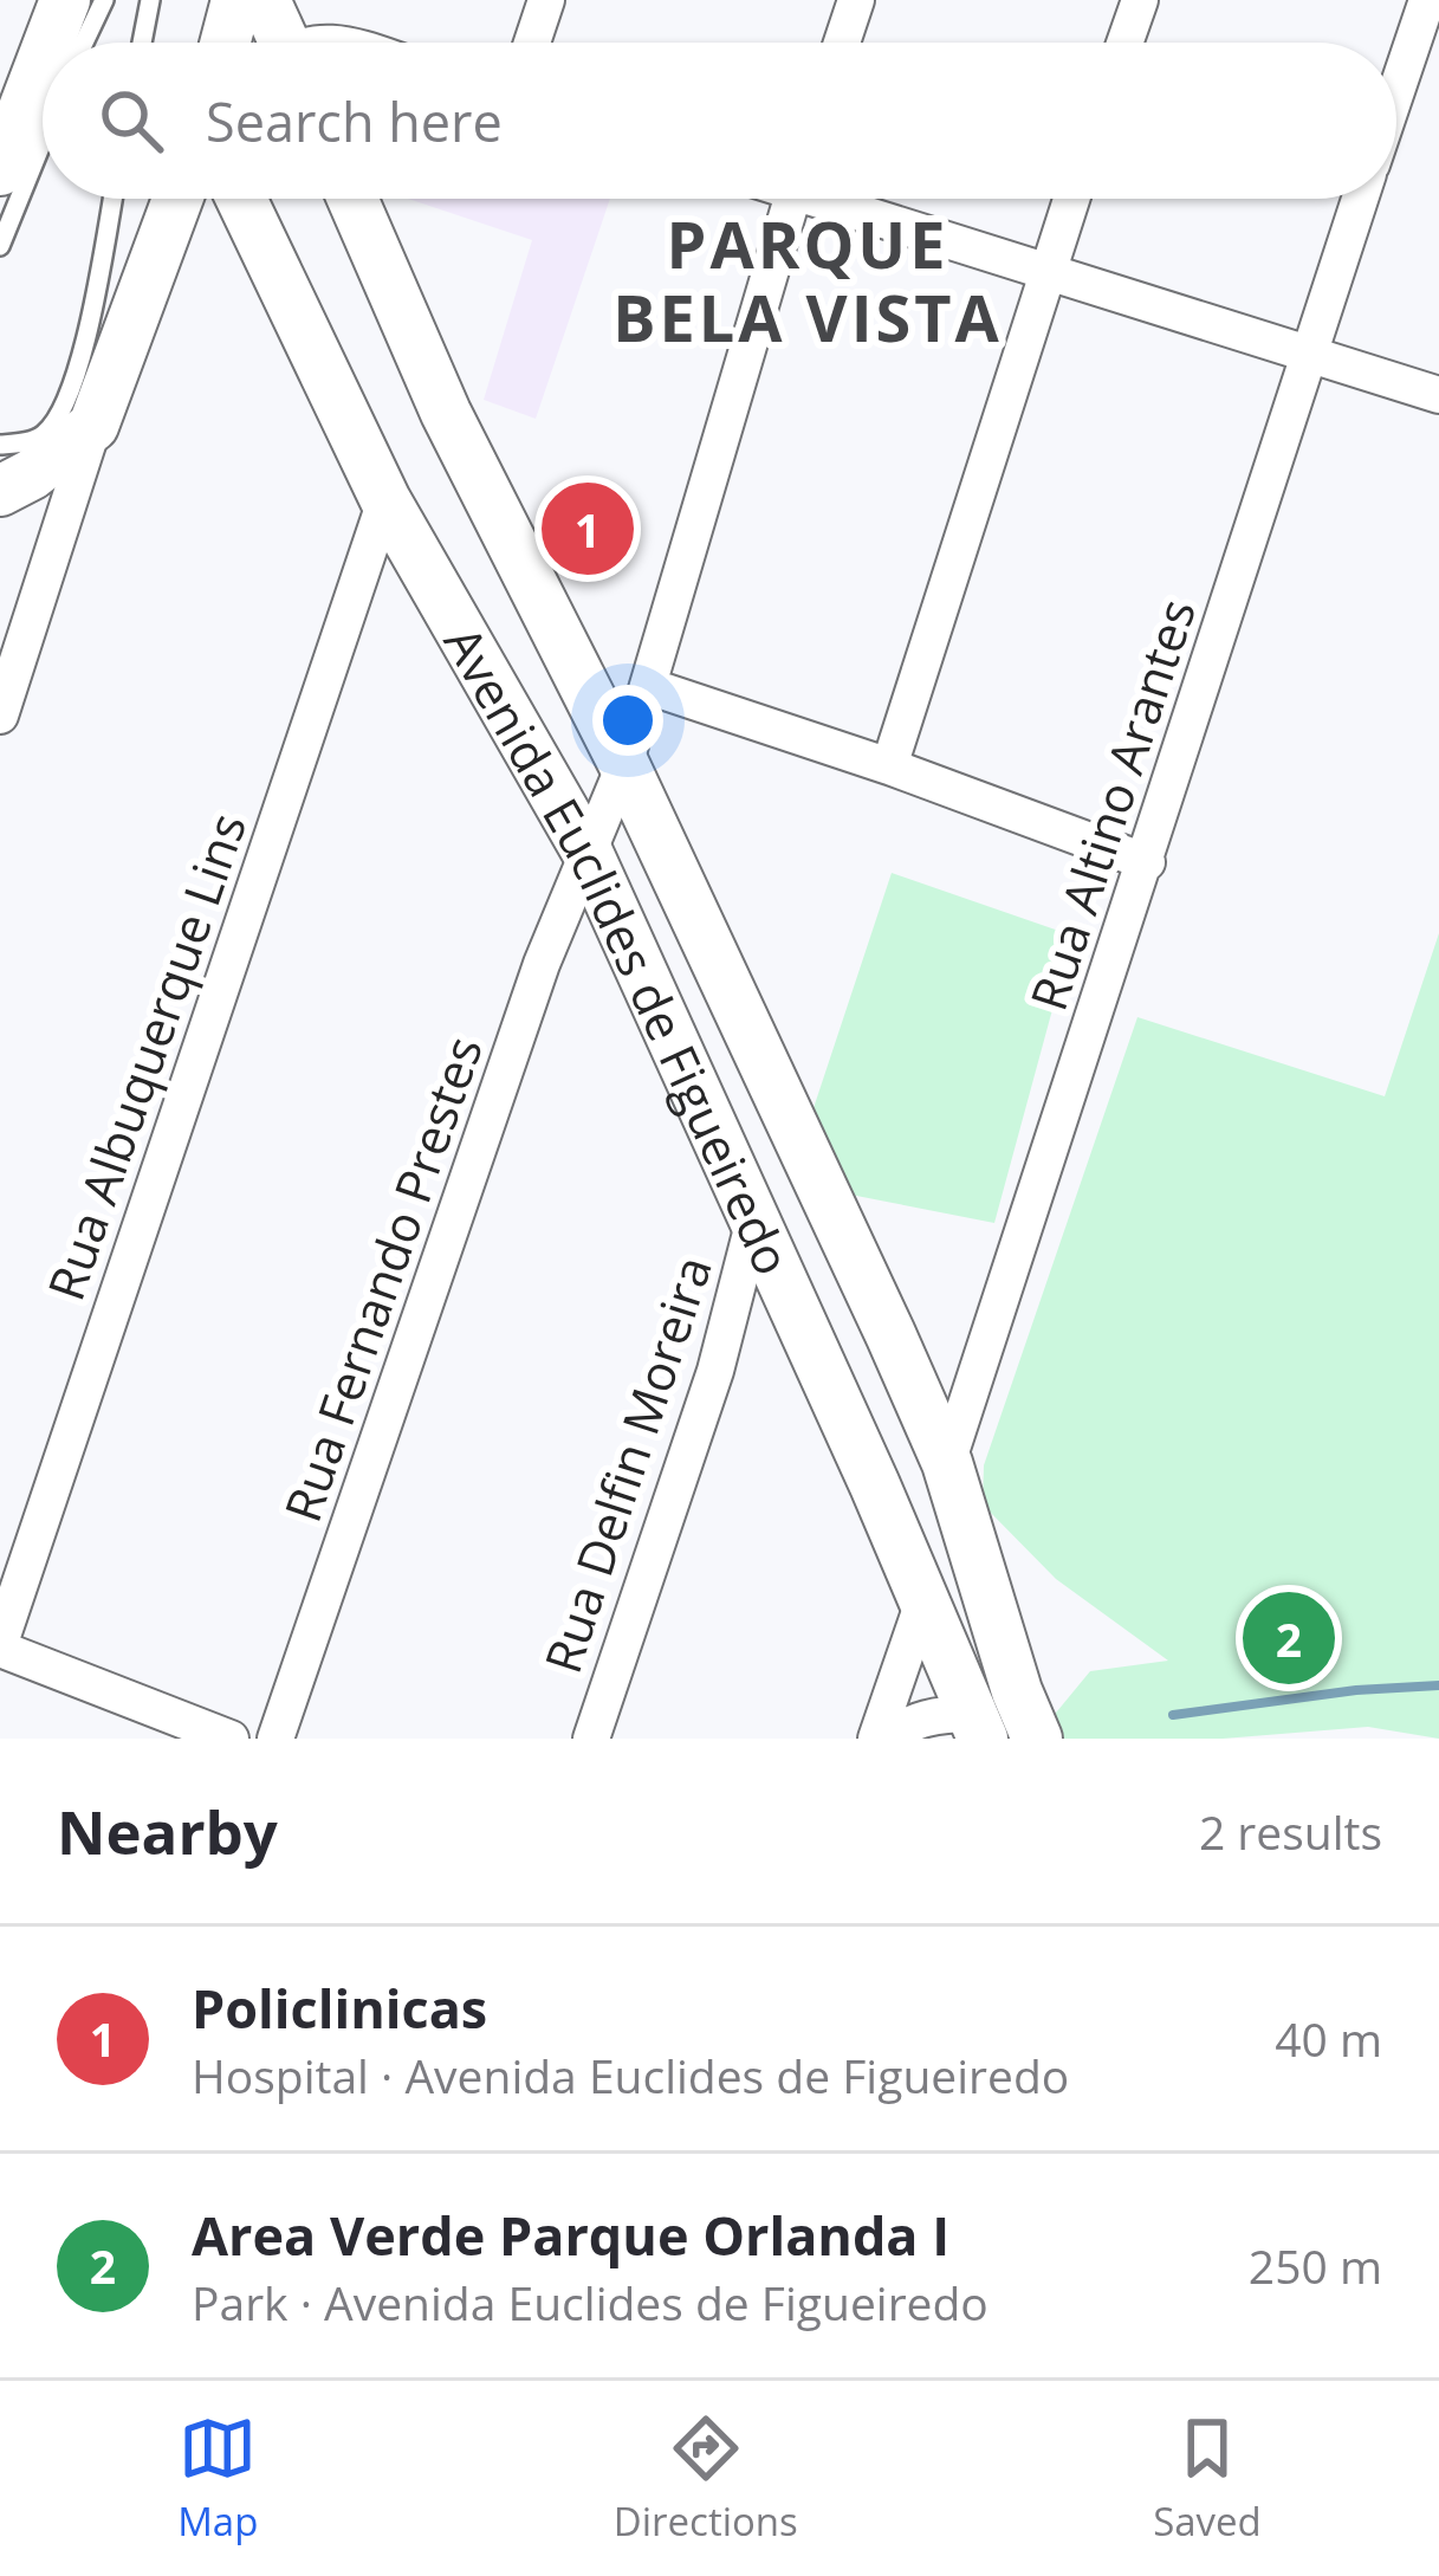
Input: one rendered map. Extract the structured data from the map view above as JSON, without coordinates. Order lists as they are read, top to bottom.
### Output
{
  "streets": {
    "street": [
      "Rua Altino Arantes",
      "Avenida Euclides de Figueiredo",
      "Rua Albuquerque Lins",
      "Rua Fernando Prestes",
      "Rua Delfin Moreira"
    ]
  },
  "crossings": [
    ["Rua Altino Arantes", "Avenida Euclides de Figueiredo"],
    ["Avenida Euclides de Figueiredo", "Rua Albuquerque Lins"],
    ["Avenida Euclides de Figueiredo", "Rua Fernando Prestes"],
    ["Avenida Euclides de Figueiredo", "Rua Delfin Moreira"]
  ],
  "districts": ["PARQUE BELA VISTA"],
  "page": {
    "search": "Search here",
    "pins": ["1", "2"],
    "heading": ["Nearby", "2 results"],
    "list": [
      {
        "mark": "1",
        "name": "Policlinicas",
        "note": "Hospital · Avenida Euclides de Figueiredo",
        "value": "40 m"
      },
      {
        "mark": "2",
        "name": "Area Verde Parque Orlanda I",
        "note": "Park · Avenida Euclides de Figueiredo",
        "value": "250 m"
      }
    ],
    "nav": ["Map", "Directions", "Saved"]
  }
}
